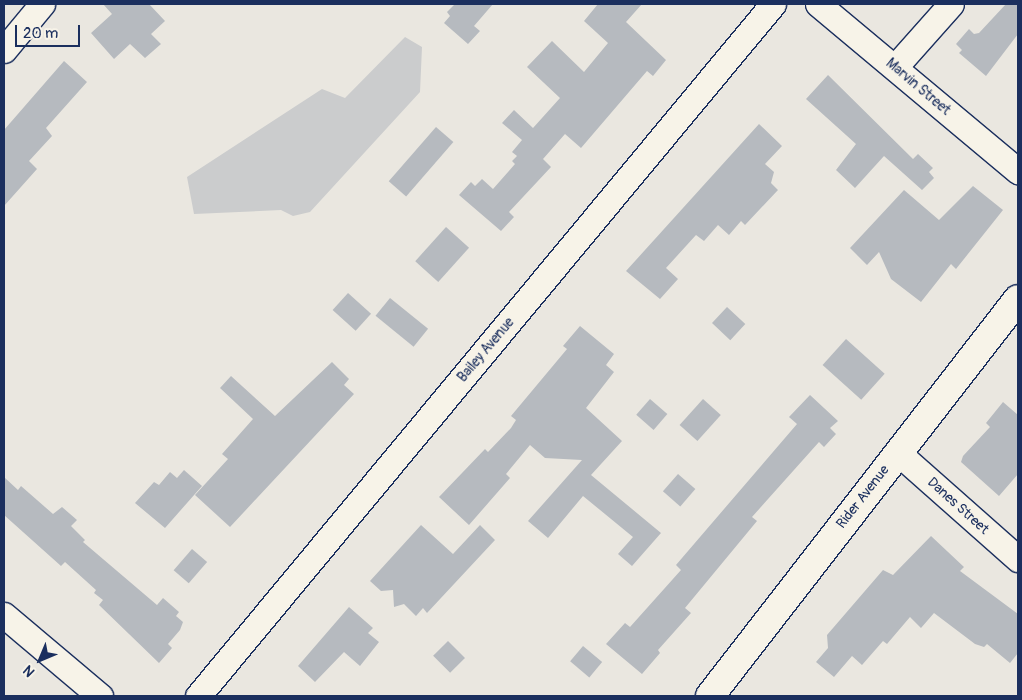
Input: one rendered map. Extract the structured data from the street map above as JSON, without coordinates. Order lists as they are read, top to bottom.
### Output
{
  "streets": {
    "street": [
      "Marvin Street",
      "Bailey Avenue",
      "Rider Avenue",
      "Danes Street"
    ]
  },
  "crossings": [
    ["Rider Avenue", "Danes Street"]
  ],
  "scale_bar": "20 m",
  "north": "bottom left"
}
